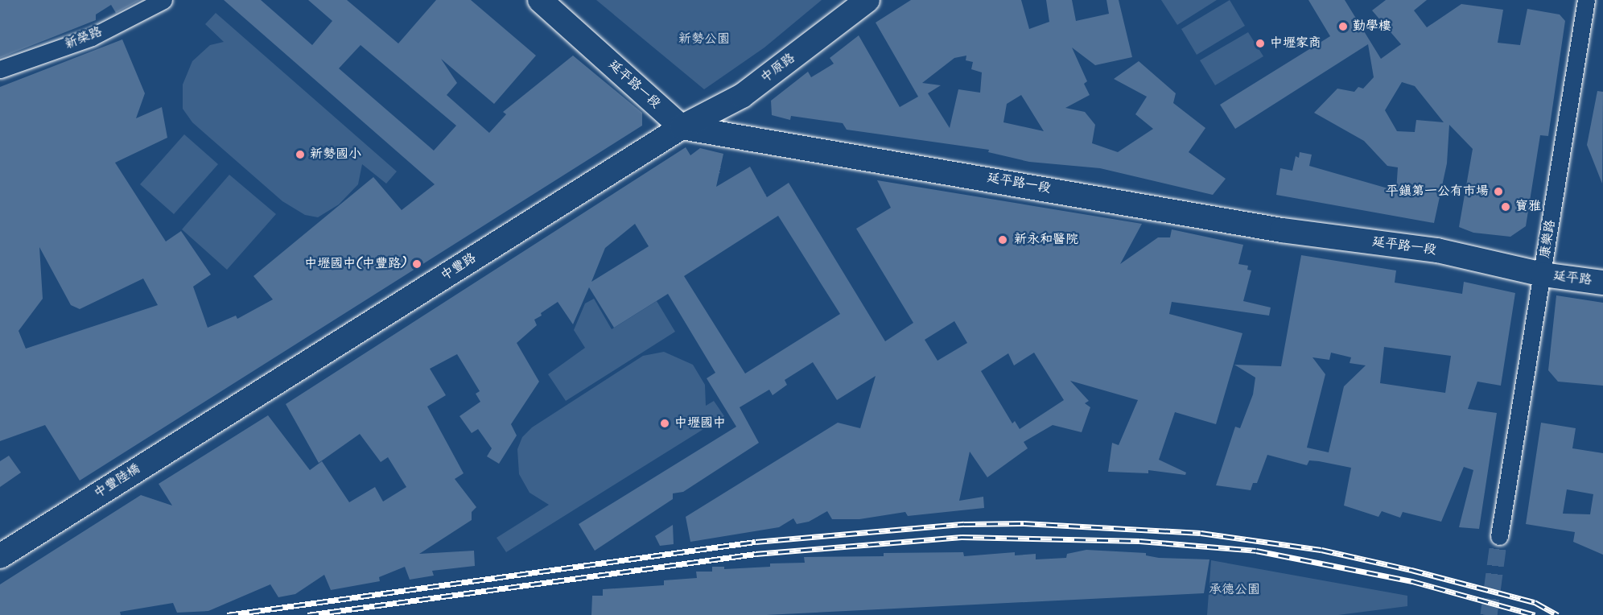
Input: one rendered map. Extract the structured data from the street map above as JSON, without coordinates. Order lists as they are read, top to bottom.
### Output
{
  "streets": {
    "main road": [
      "中原路",
      "延平路一段",
      "中豐路",
      "延平路",
      "中豐陸橋"
    ],
    "street": ["新榮路", "康樂路"]
  },
  "crossings": [
    ["中原路", "延平路一段"],
    ["中原路", "中豐路"],
    ["延平路一段", "康樂路"],
    ["延平路一段", "中豐路"],
    ["延平路一段", "延平路"],
    ["康樂路", "延平路"],
    ["中豐路", "中豐陸橋"]
  ],
  "parks": ["新勢公園", "承德公園"],
  "places": [
    "勤學樓",
    "中壢家商",
    "新勢國小",
    "平鎮第一公有市場",
    "寶雅",
    "新永和醫院",
    "中壢國中(中豐路)",
    "中壢國中"
  ]
}
